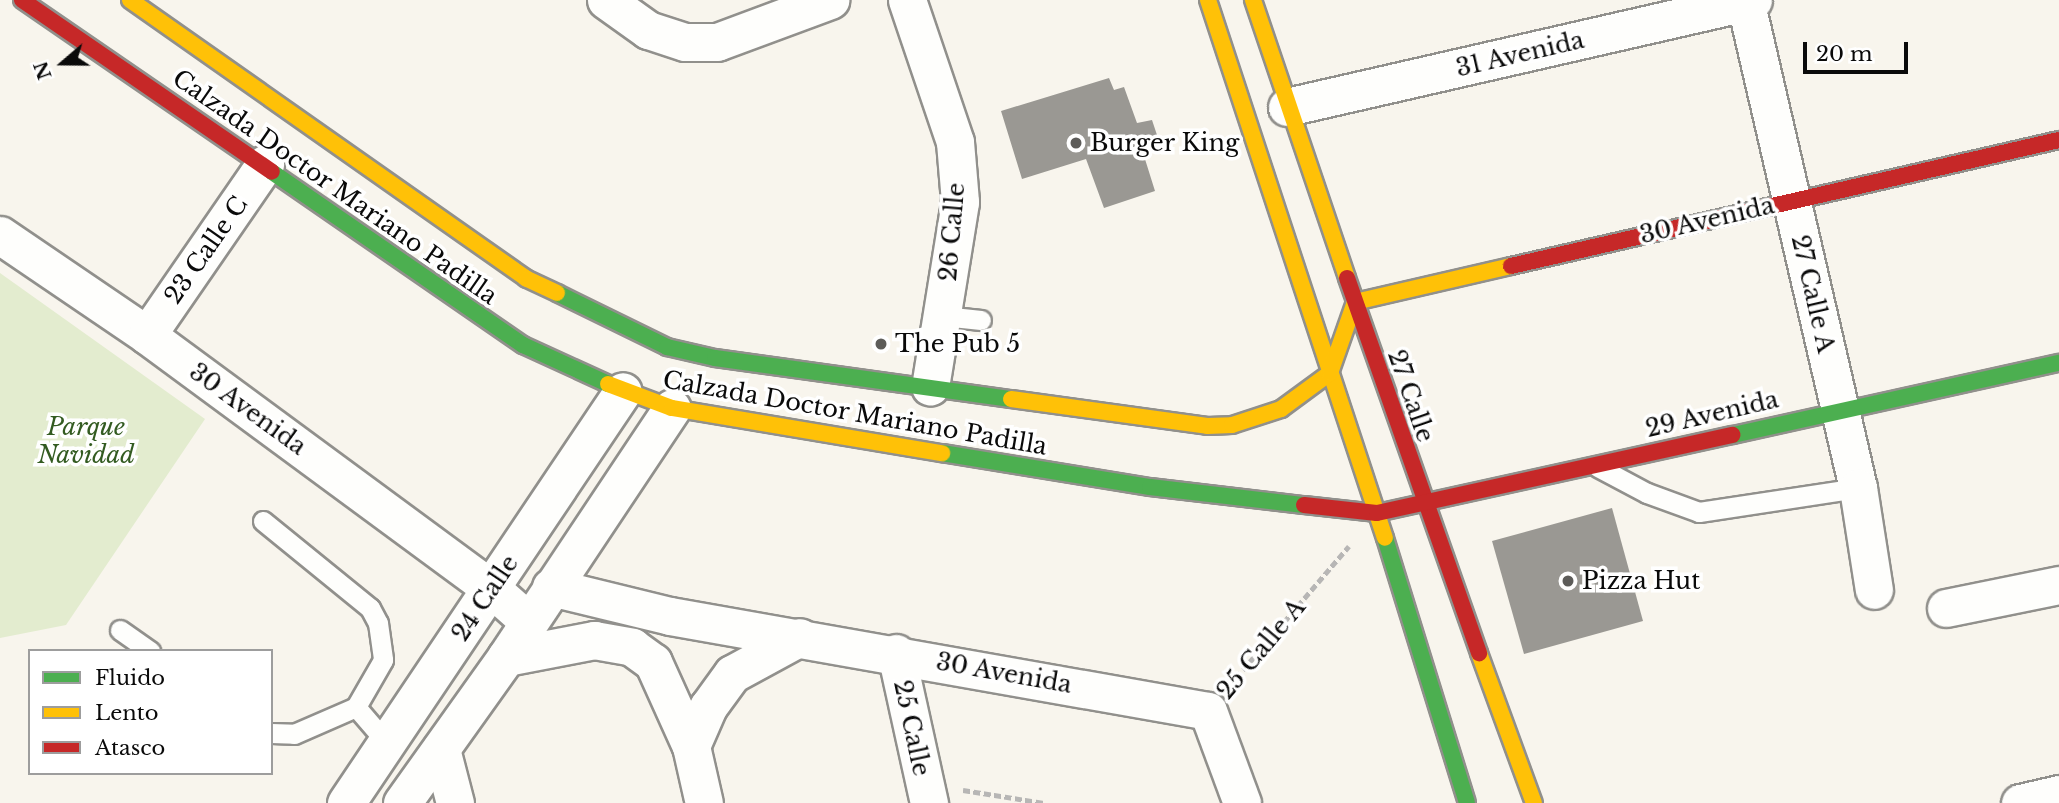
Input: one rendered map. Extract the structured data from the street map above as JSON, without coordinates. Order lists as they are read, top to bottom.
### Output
{
  "streets": {
    "main road": [
      "Calzada Doctor Mariano Padilla",
      "30 Avenida",
      "27 Calle",
      "29 Avenida"
    ],
    "street": [
      "31 Avenida",
      "26 Calle",
      "23 Calle C",
      "27 Calle A",
      "24 Calle",
      "25 Calle A",
      "25 Calle"
    ]
  },
  "crossings": [
    ["31 Avenida", "27 Calle A"],
    ["31 Avenida", "27 Calle"],
    ["Calzada Doctor Mariano Padilla", "26 Calle"],
    ["Calzada Doctor Mariano Padilla", "23 Calle C"],
    ["Calzada Doctor Mariano Padilla", "29 Avenida"],
    ["Calzada Doctor Mariano Padilla", "24 Calle"],
    ["Calzada Doctor Mariano Padilla", "25 Calle A"],
    ["30 Avenida", "23 Calle C"],
    ["30 Avenida", "27 Calle A"],
    ["30 Avenida", "27 Calle"],
    ["30 Avenida", "24 Calle"],
    ["30 Avenida", "25 Calle A"],
    ["30 Avenida", "25 Calle"],
    ["27 Calle A", "29 Avenida"],
    ["27 Calle", "29 Avenida"],
    ["29 Avenida", "25 Calle A"]
  ],
  "parks": ["Parque Navidad"],
  "places": ["Burger King", "The Pub 5", "Pizza Hut"],
  "legend": ["Fluido", "Lento", "Atasco"],
  "scale_bar": "20 m",
  "north": "left"
}
